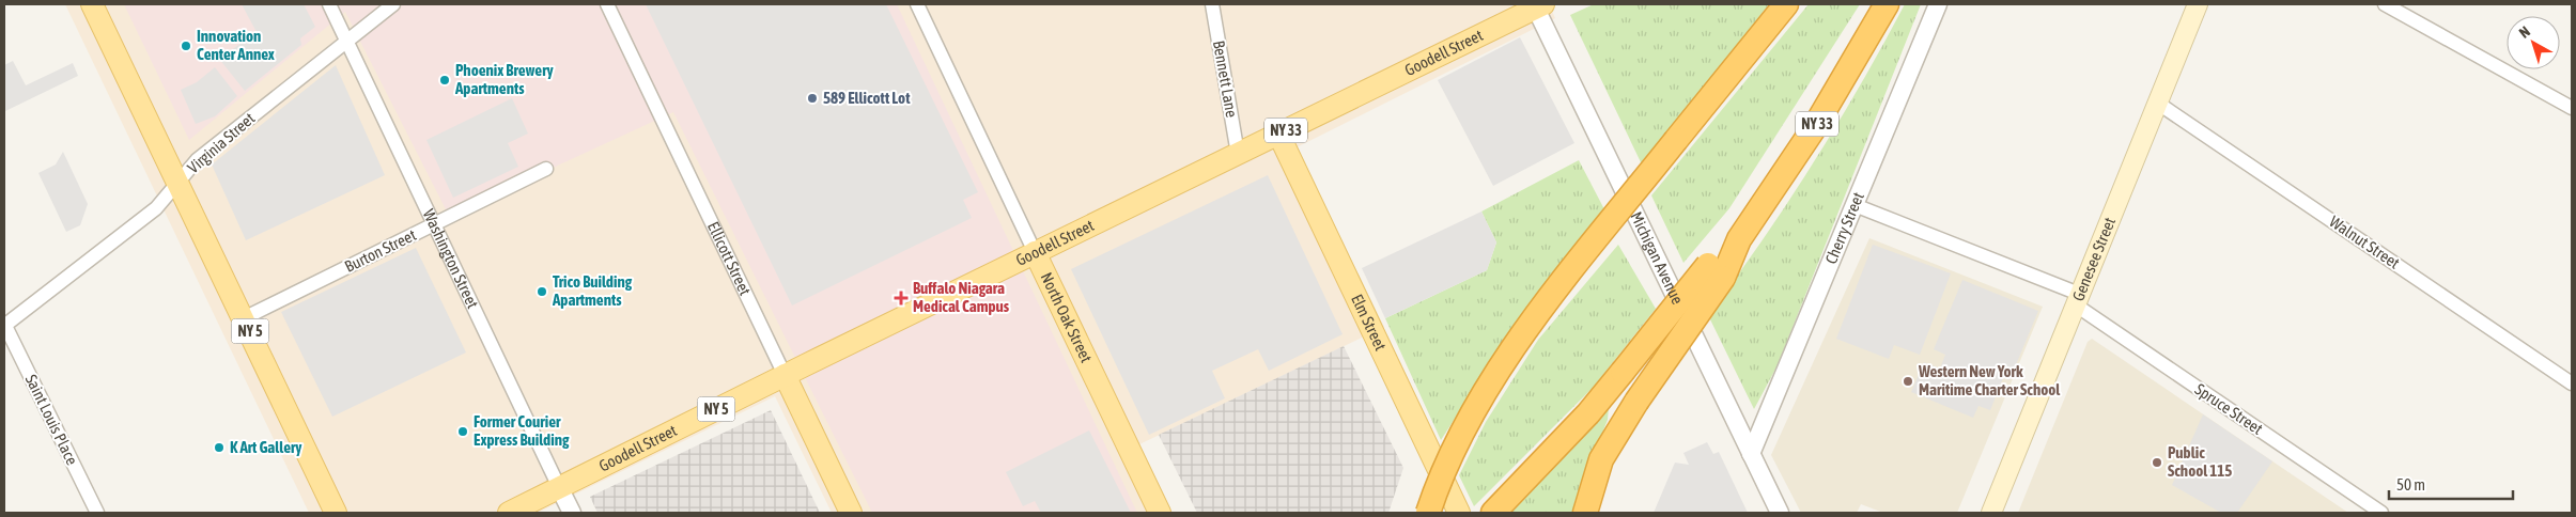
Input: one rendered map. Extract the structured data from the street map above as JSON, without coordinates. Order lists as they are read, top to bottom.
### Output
{
  "streets": {
    "highway": ["NY 33"],
    "main road": [
      "Goodell Street",
      "Ellicott Street",
      "Genesee Street",
      "North Oak Street",
      "Elm Street",
      "NY 5"
    ],
    "street": [
      "Bennett Lane",
      "Virginia Street",
      "Cherry Street",
      "Walnut Street",
      "Burton Street",
      "Washington Street",
      "Michigan Avenue",
      "Spruce Street",
      "Saint Louis Place"
    ]
  },
  "crossings": [
    ["Goodell Street", "Bennett Lane"],
    ["Goodell Street", "Washington Street"],
    ["Goodell Street", "Ellicott Street"],
    ["Goodell Street", "Michigan Avenue"],
    ["Goodell Street", "North Oak Street"],
    ["Goodell Street", "Elm Street"],
    ["Virginia Street", "Washington Street"],
    ["Virginia Street", "NY 5"],
    ["Virginia Street", "Saint Louis Place"],
    ["Cherry Street", "Michigan Avenue"],
    ["Cherry Street", "Spruce Street"],
    ["Walnut Street", "Genesee Street"],
    ["Burton Street", "Washington Street"],
    ["Burton Street", "NY 5"],
    ["Genesee Street", "Spruce Street"]
  ],
  "places": {
    "other": [
      "Innovation Center Annex",
      "Phoenix Brewery Apartments",
      "589 Ellicott Lot",
      "Trico Building Apartments",
      "Western New York Maritime Charter School",
      "Former Courier Express Building",
      "K Art Gallery",
      "Public School 115"
    ],
    "health": ["Buffalo Niagara Medical Campus"]
  },
  "scale_bar": "50 m",
  "north": "top left"
}
